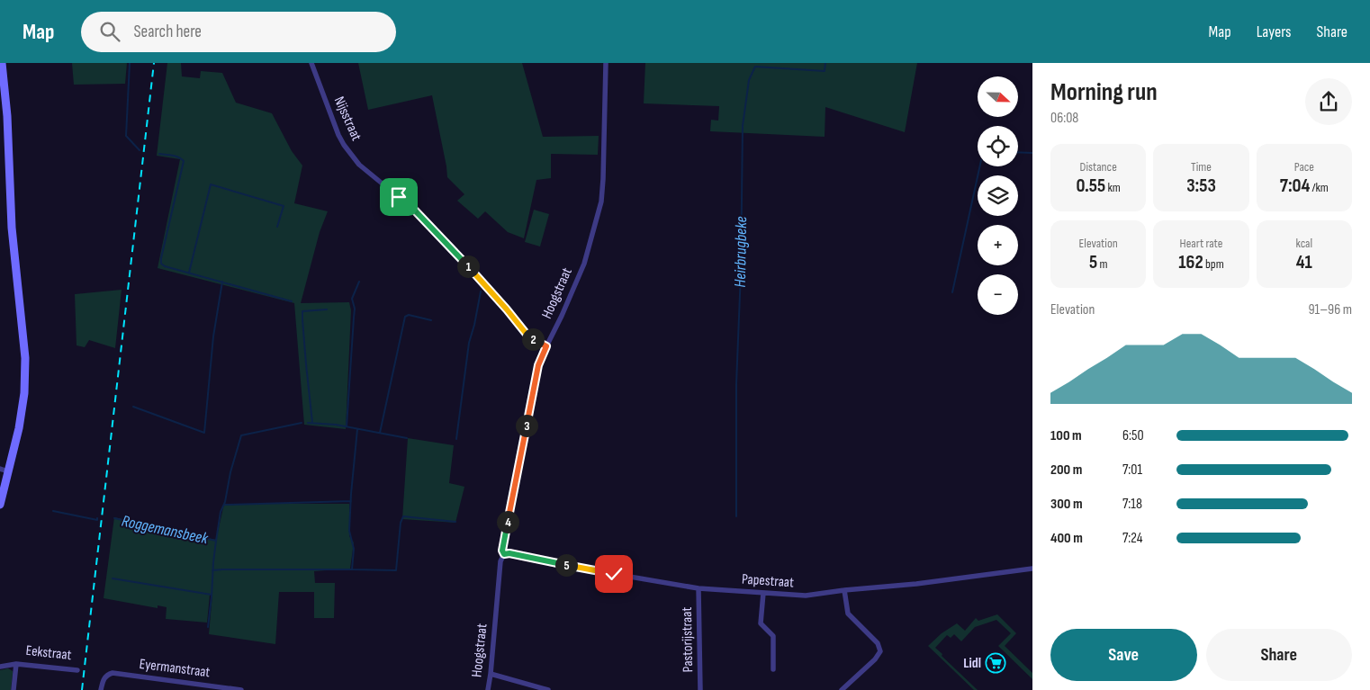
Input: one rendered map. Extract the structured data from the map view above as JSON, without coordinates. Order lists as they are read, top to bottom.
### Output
{
  "streets": {
    "street": [
      "Nijsstraat",
      "Hoogstraat",
      "Papestraat",
      "Pastorijstraat",
      "Eekstraat",
      "Eyermanstraat"
    ]
  },
  "crossings": [
    ["Nijsstraat", "Hoogstraat"],
    ["Hoogstraat", "Papestraat"],
    ["Papestraat", "Pastorijstraat"]
  ],
  "water": ["Heirbrugbeke", "Roggemansbeek"],
  "places": {
    "supermarket": ["Lidl"]
  },
  "north": "right",
  "page": {
    "header": "Map",
    "search": "Search here",
    "nav": ["Map", "Layers", "Share"],
    "heading": ["Morning run", "06:08"],
    "map_buttons": ["+", "−"],
    "stats": [
      ["Distance", "0.55 km"],
      ["Time", "3:53"],
      ["Pace", "7:04 /km"],
      ["Elevation", "5 m"],
      ["Heart rate", "162 bpm"],
      ["kcal", "41"]
    ],
    "pins": [
      "1",
      "2",
      "3",
      "4",
      "5"
    ],
    "chart": ["Elevation", "91–96 m"],
    "list": [
      {
        "name": "100 m",
        "note": "6:50"
      },
      {
        "name": "200 m",
        "note": "7:01"
      },
      {
        "name": "300 m",
        "note": "7:18"
      },
      {
        "name": "400 m",
        "note": "7:24"
      }
    ],
    "buttons": ["Save", "Share"]
  }
}
